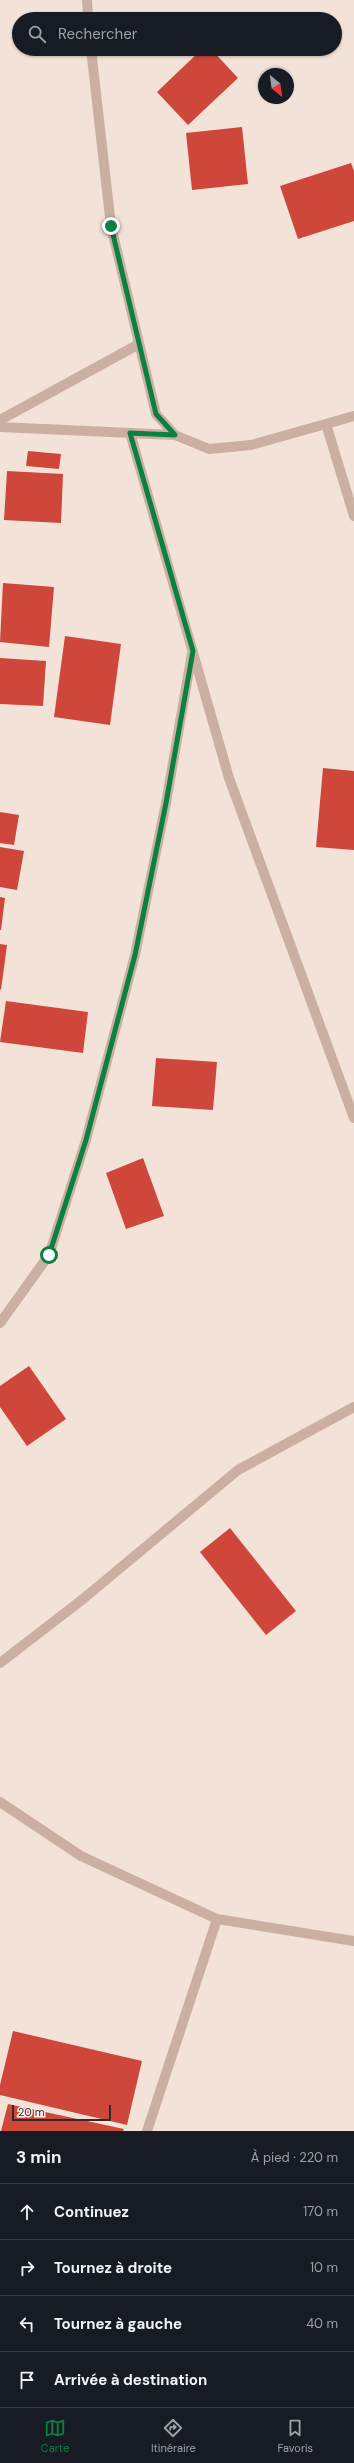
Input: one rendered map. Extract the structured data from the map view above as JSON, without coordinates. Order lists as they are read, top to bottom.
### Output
{
  "scale_bar": "20 m",
  "north": "bottom right",
  "page": {
    "search": "Rechercher",
    "scale": "20 m",
    "heading": ["3 min", "À pied · 220 m"],
    "list": [
      ["Continuez", "170 m"],
      ["Tournez à droite", "10 m"],
      ["Tournez à gauche", "40 m"],
      "Arrivée à destination"
    ],
    "nav": ["Carte", "Itinéraire", "Favoris"]
  }
}
